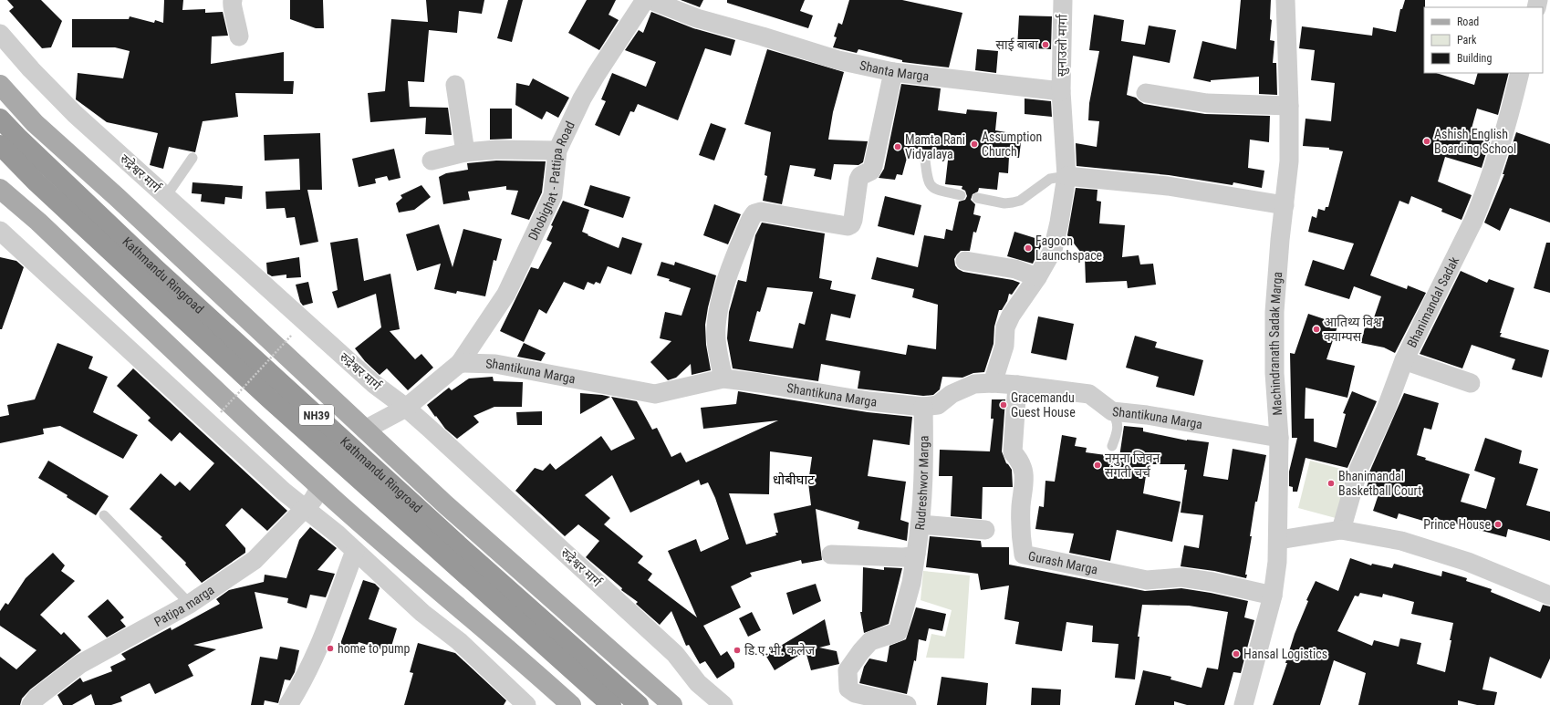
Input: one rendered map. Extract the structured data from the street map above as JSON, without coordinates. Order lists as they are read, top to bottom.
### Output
{
  "streets": {
    "highway": ["Kathmandu Ringroad", "NH39"],
    "street": [
      "सुनाउलो मार्गा",
      "Shanta Marga",
      "रुद्रेश्वर मार्ग",
      "Dhobighat - Pattipa Road",
      "Bhanimandal Sadak",
      "Machindranath Sadak Marga",
      "Shantikuna Marga",
      "Rudreshwor Marga",
      "Gurash Marga",
      "Patipa marga"
    ]
  },
  "crossings": [
    ["सुनाउलो मार्गा", "Shanta Marga"],
    ["Dhobighat - Pattipa Road", "Shantikuna Marga"],
    ["Machindranath Sadak Marga", "Shantikuna Marga"],
    ["Machindranath Sadak Marga", "Gurash Marga"],
    ["Shantikuna Marga", "Rudreshwor Marga"],
    ["Shantikuna Marga", "Gurash Marga"]
  ],
  "districts": ["धोबीघाट"],
  "places": [
    "साई बाबा",
    "Ashish English Boarding School",
    "Assumption Church",
    "Mamta Rani Vidyalaya",
    "Fagoon Launchspace",
    "आतिथ्य विश्व क्याम्पस",
    "Gracemandu Guest House",
    "नमुना जिवन संगती चर्च",
    "Bhanimandal Basketball Court",
    "Prince House",
    "home to pump",
    "डि.ए.भी. कलेज",
    "Hansal Logistics"
  ],
  "legend": ["Road", "Park", "Building"]
}
